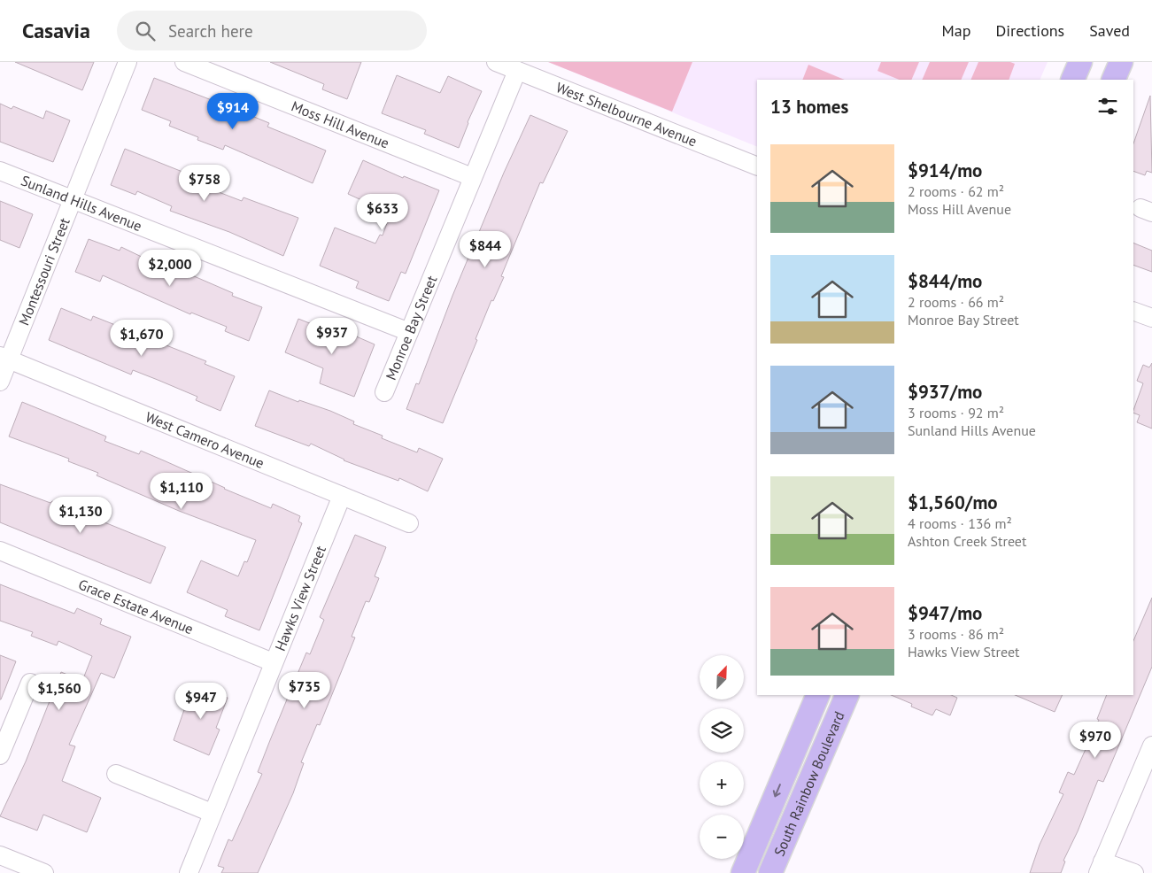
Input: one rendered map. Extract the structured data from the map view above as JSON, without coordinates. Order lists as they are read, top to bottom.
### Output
{
  "streets": {
    "main road": ["South Rainbow Boulevard"],
    "street": [
      "West Shelbourne Avenue",
      "Moss Hill Avenue",
      "Sunland Hills Avenue",
      "Montessouri Street",
      "Monroe Bay Street",
      "West Camero Avenue",
      "Hawks View Street",
      "Grace Estate Avenue"
    ]
  },
  "crossings": [
    ["West Shelbourne Avenue", "Monroe Bay Street"],
    ["Moss Hill Avenue", "Monroe Bay Street"],
    ["Sunland Hills Avenue", "Montessouri Street"],
    ["Sunland Hills Avenue", "Monroe Bay Street"],
    ["Montessouri Street", "West Camero Avenue"],
    ["West Camero Avenue", "Hawks View Street"],
    ["Hawks View Street", "Grace Estate Avenue"]
  ],
  "north": "top right",
  "page": {
    "header": "Casavia",
    "search": "Search here",
    "nav": ["Map", "Directions", "Saved"],
    "heading": "13 homes",
    "price": [
      "$914",
      "$758",
      "$633",
      "$844",
      "$2,000",
      "$937",
      "$1,670",
      "$1,110",
      "$1,130",
      "$735",
      "$1,560",
      "$947",
      "$970"
    ],
    "list": [
      {
        "name": "$914/mo",
        "note": "2 rooms · 62 m² · Moss Hill Avenue"
      },
      {
        "name": "$844/mo",
        "note": "2 rooms · 66 m² · Monroe Bay Street"
      },
      {
        "name": "$937/mo",
        "note": "3 rooms · 92 m² · Sunland Hills Avenue"
      },
      {
        "name": "$1,560/mo",
        "note": "4 rooms · 136 m² · Ashton Creek Street"
      },
      {
        "name": "$947/mo",
        "note": "3 rooms · 86 m² · Hawks View Street"
      }
    ],
    "map_buttons": ["+", "−"]
  }
}
